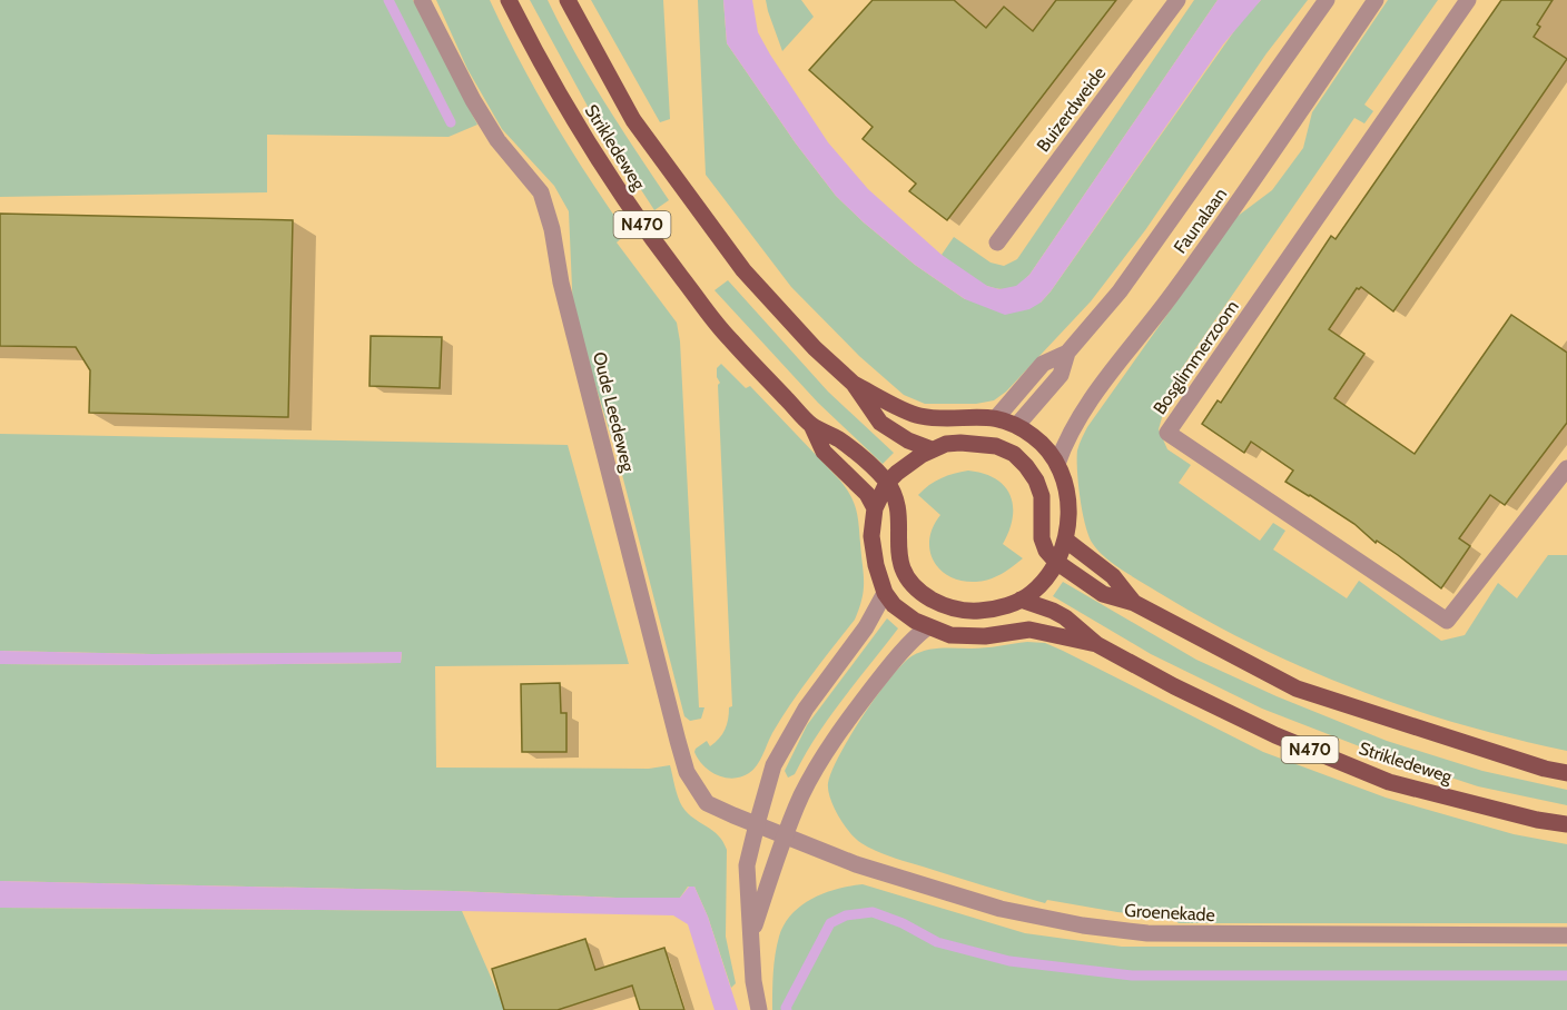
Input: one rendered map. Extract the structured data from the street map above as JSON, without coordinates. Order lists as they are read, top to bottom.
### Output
{
  "streets": {
    "main road": ["Strikledeweg", "N470"],
    "street": [
      "Buizerdweide",
      "Faunalaan",
      "Bosglimmerzoom",
      "Oude Leedeweg",
      "Groenekade"
    ]
  },
  "crossings": [
    ["Strikledeweg", "Faunalaan"],
    ["Strikledeweg", "N470"],
    ["Faunalaan", "N470"],
    ["Oude Leedeweg", "Groenekade"]
  ]
}
